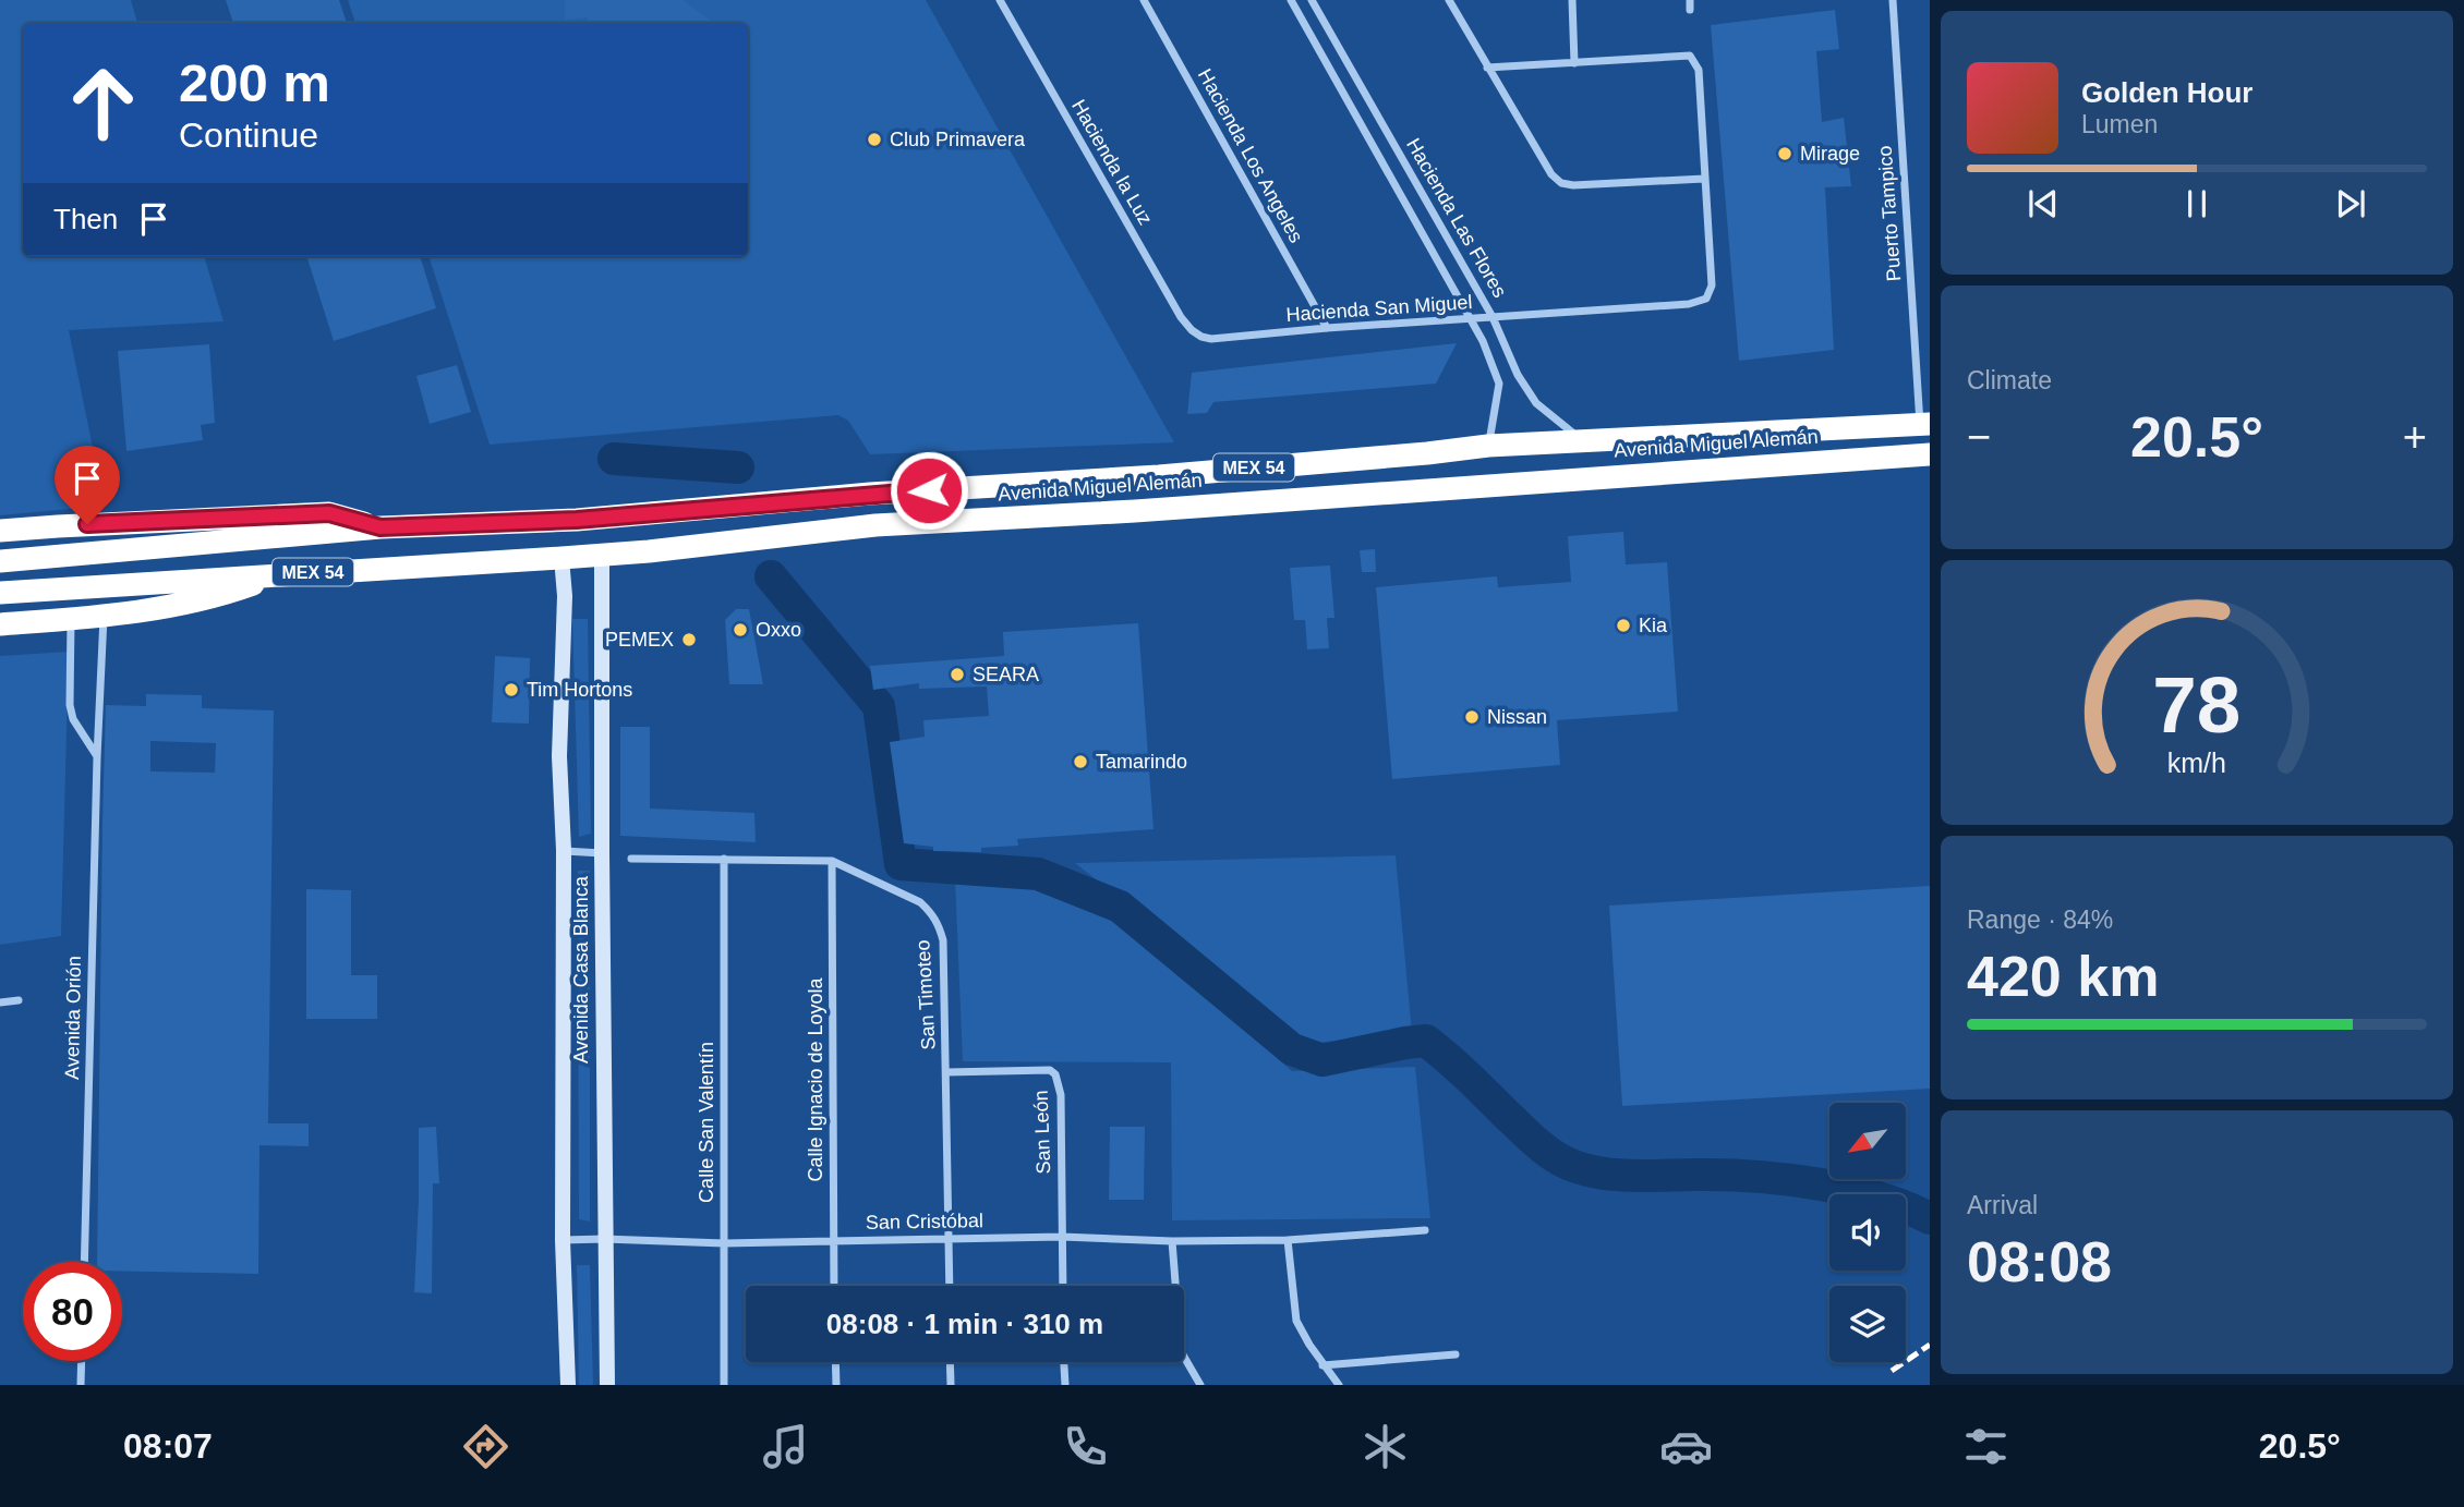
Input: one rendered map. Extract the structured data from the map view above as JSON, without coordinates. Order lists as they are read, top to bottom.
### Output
{
  "streets": {
    "highway": ["Avenida Miguel Alemán", "MEX 54"],
    "street": [
      "Hacienda Los Angeles",
      "Hacienda la Luz",
      "Puerto Tampico",
      "Hacienda Las Flores",
      "Hacienda San Miguel",
      "Avenida Casa Blanca",
      "San Timoteo",
      "Avenida Orión",
      "Calle Ignacio de Loyola",
      "Calle San Valentín",
      "San León",
      "San Cristóbal"
    ]
  },
  "crossings": [
    ["Hacienda Los Angeles", "Hacienda San Miguel"],
    ["Hacienda la Luz", "Hacienda San Miguel"],
    ["Puerto Tampico", "Avenida Miguel Alemán"],
    ["Hacienda Las Flores", "Hacienda San Miguel"],
    ["Hacienda Las Flores", "Avenida Miguel Alemán"],
    ["Avenida Miguel Alemán", "Avenida Casa Blanca"],
    ["Avenida Casa Blanca", "San Cristóbal"],
    ["San Timoteo", "Calle Ignacio de Loyola"],
    ["San Timoteo", "Calle San Valentín"],
    ["San Timoteo", "San León"],
    ["San Timoteo", "San Cristóbal"],
    ["Calle Ignacio de Loyola", "San Cristóbal"],
    ["Calle San Valentín", "San Cristóbal"],
    ["San León", "San Cristóbal"]
  ],
  "places": [
    "Club Primavera",
    "Mirage",
    "Kia",
    "Oxxo",
    "PEMEX",
    "SEARA",
    "Tim Hortons",
    "Nissan",
    "Tamarindo"
  ],
  "north": "bottom left",
  "page": {
    "turn": ["200 m", "Continue"],
    "song": ["Golden Hour", "Lumen"],
    "then": "Then",
    "tile": [
      "Climate",
      ["Range · 84%", "420 km"],
      ["Arrival", "08:08"]
    ],
    "heat": ["−", "20.5°", "+"],
    "limit": "80",
    "trip": "08:08 · 1 min · 310 m",
    "tabs": ["08:07", "20.5°"],
    "gauge": ["78", "km/h"]
  }
}
